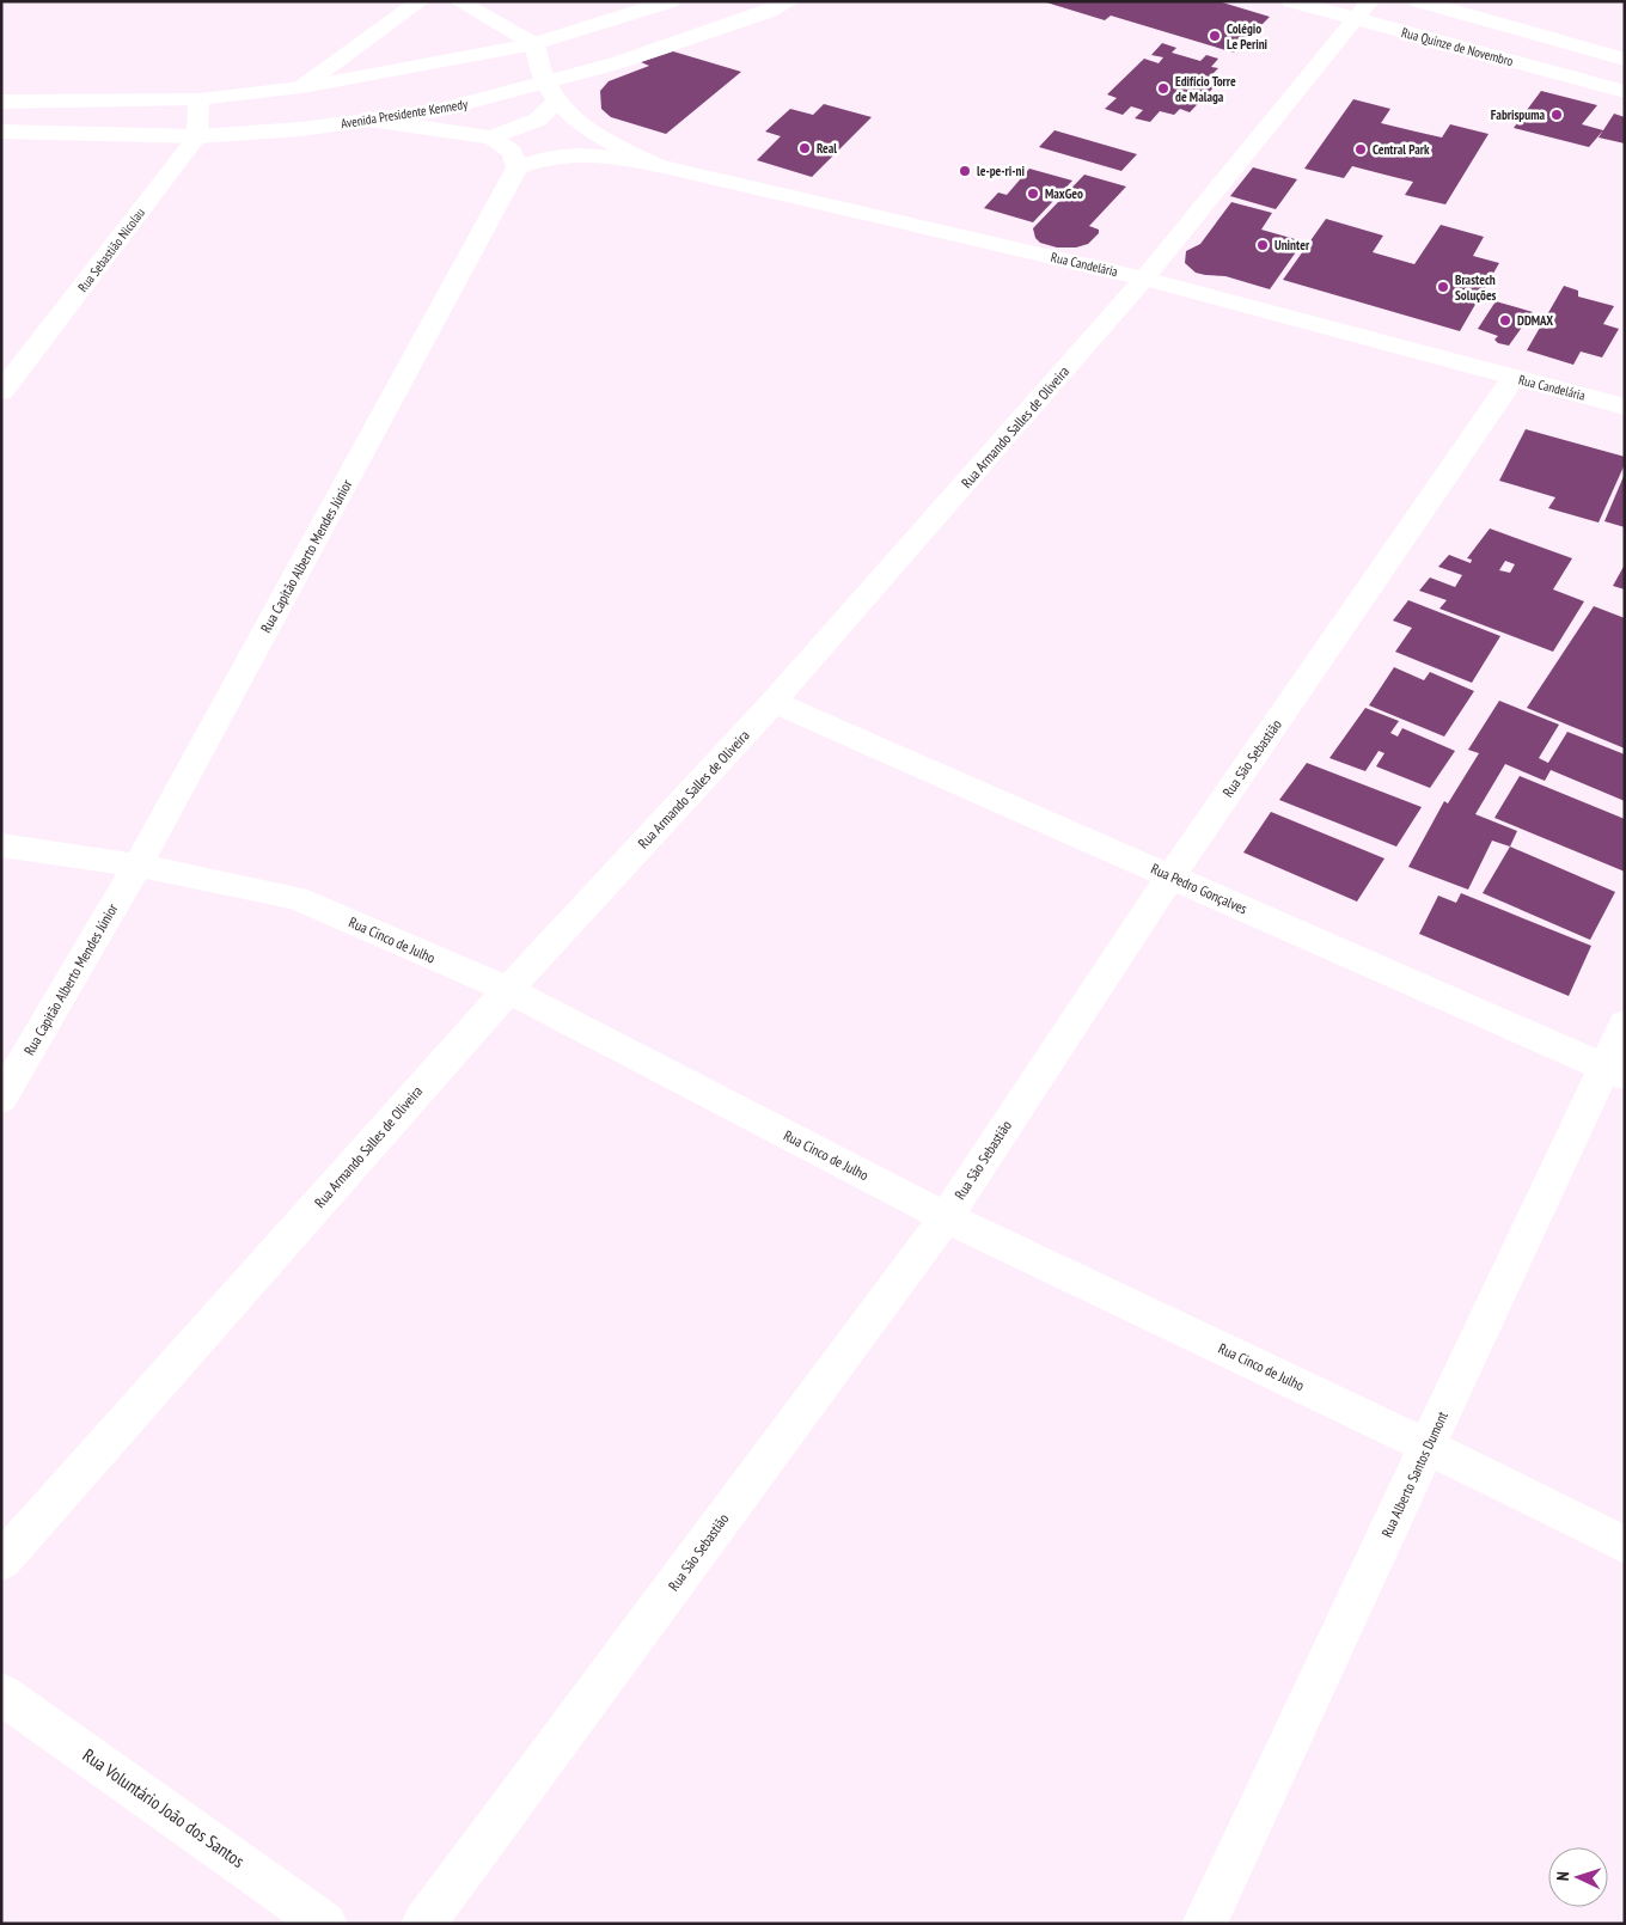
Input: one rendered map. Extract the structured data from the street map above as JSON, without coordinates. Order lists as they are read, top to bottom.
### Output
{
  "streets": {
    "street": [
      "Rua Quinze de Novembro",
      "Avenida Presidente Kennedy",
      "Rua Sebastião Nicolau",
      "Rua Candelária",
      "Rua Armando Salles de Oliveira",
      "Rua Capitão Alberto Mendes Júnior",
      "Rua São Sebastião",
      "Rua Pedro Gonçalves",
      "Rua Cinco de Julho",
      "Rua Alberto Santos Dumont",
      "Rua Voluntário João dos Santos"
    ]
  },
  "crossings": [
    ["Rua Quinze de Novembro", "Rua Armando Salles de Oliveira"],
    ["Avenida Presidente Kennedy", "Rua Sebastião Nicolau"],
    ["Avenida Presidente Kennedy", "Rua Candelária"],
    ["Rua Candelária", "Rua Armando Salles de Oliveira"],
    ["Rua Candelária", "Rua São Sebastião"],
    ["Rua Armando Salles de Oliveira", "Rua Pedro Gonçalves"],
    ["Rua Armando Salles de Oliveira", "Rua Cinco de Julho"],
    ["Rua Capitão Alberto Mendes Júnior", "Rua Cinco de Julho"],
    ["Rua São Sebastião", "Rua Pedro Gonçalves"],
    ["Rua São Sebastião", "Rua Cinco de Julho"],
    ["Rua Pedro Gonçalves", "Rua Alberto Santos Dumont"],
    ["Rua Cinco de Julho", "Rua Alberto Santos Dumont"]
  ],
  "places": [
    "Colégio Le Perini",
    "Edifício Torre de Malaga",
    "Fabrispuma",
    "Real",
    "Central Park",
    "le-pe-ri-ni",
    "MaxGeo",
    "Uninter",
    "Brastech Soluções",
    "DDMAX"
  ],
  "north": "left"
}
